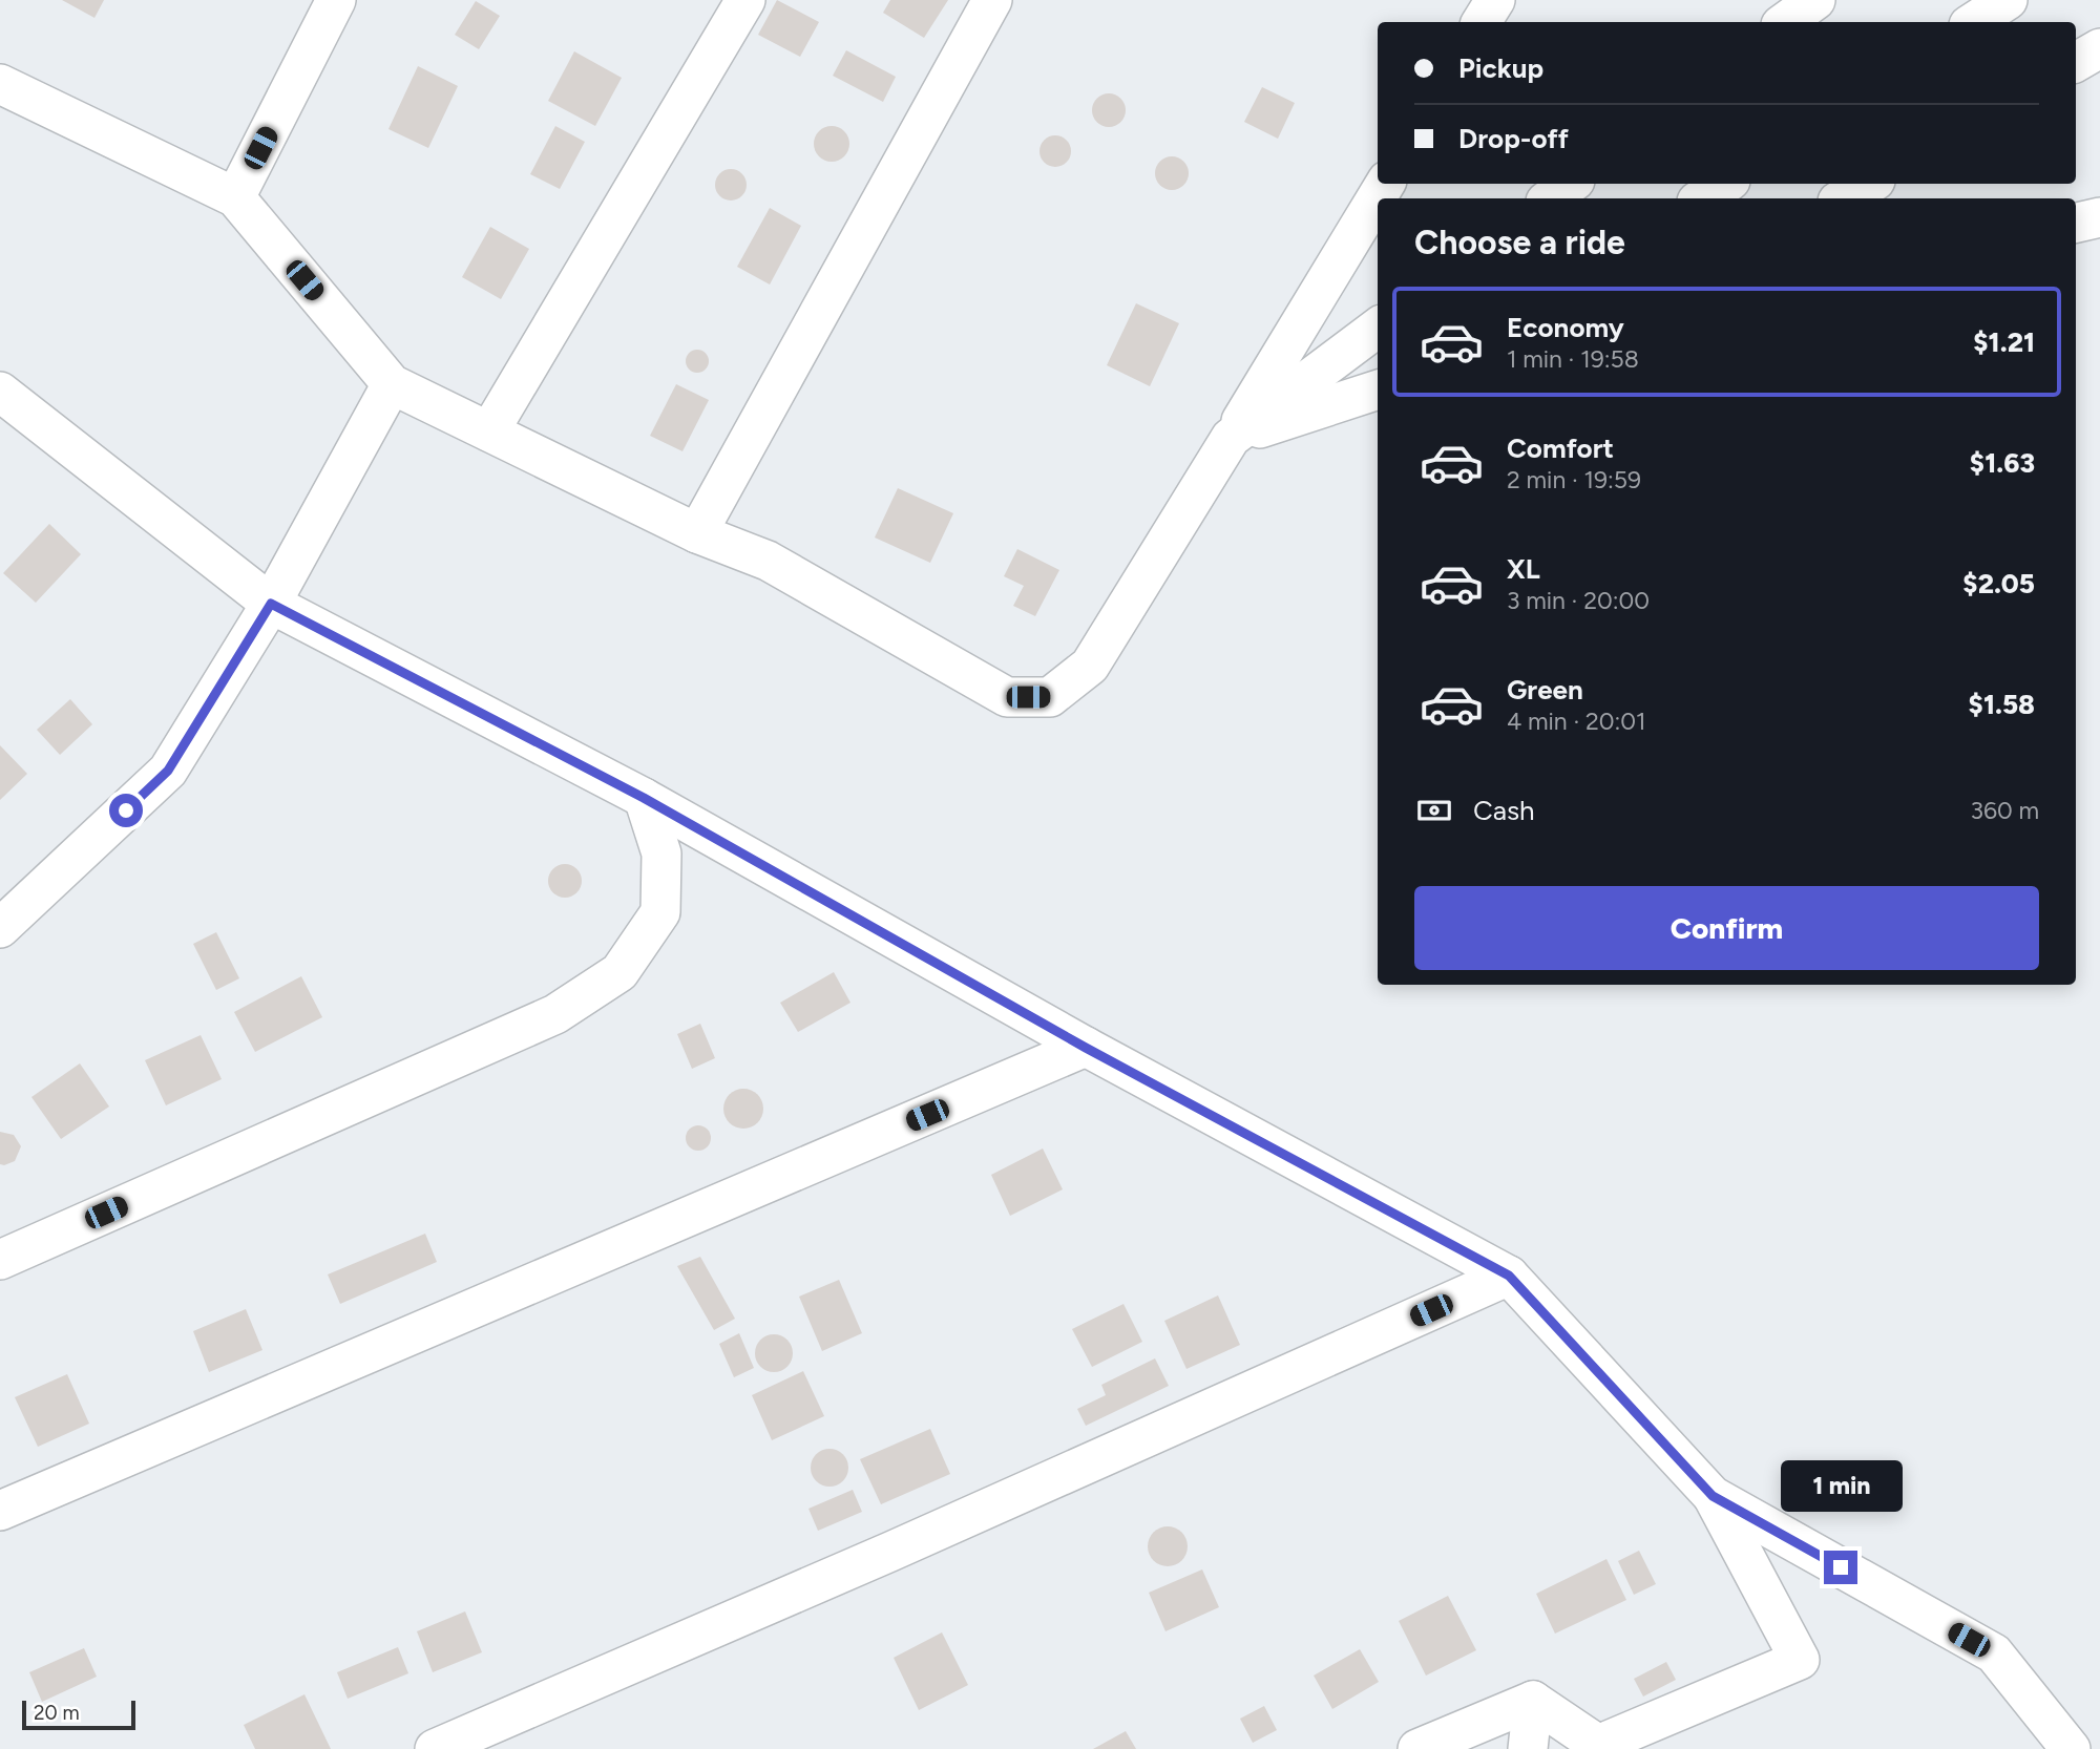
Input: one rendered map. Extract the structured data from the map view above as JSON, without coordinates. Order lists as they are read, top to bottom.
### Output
{
  "scale_bar": "20 m",
  "page": {
    "banner": ["Pickup", "Drop-off"],
    "heading": "Choose a ride",
    "list": [
      {
        "name": "Economy",
        "note": "1 min · 19:58",
        "value": "$1.21"
      },
      {
        "name": "Comfort",
        "note": "2 min · 19:59",
        "value": "$1.63"
      },
      {
        "name": "XL",
        "note": "3 min · 20:00",
        "value": "$2.05"
      },
      {
        "name": "Green",
        "note": "4 min · 20:01",
        "value": "$1.58"
      }
    ],
    "pay": ["Cash", "360 m"],
    "buttons": "Confirm",
    "bubble": "1 min",
    "scale": "20 m"
  }
}
